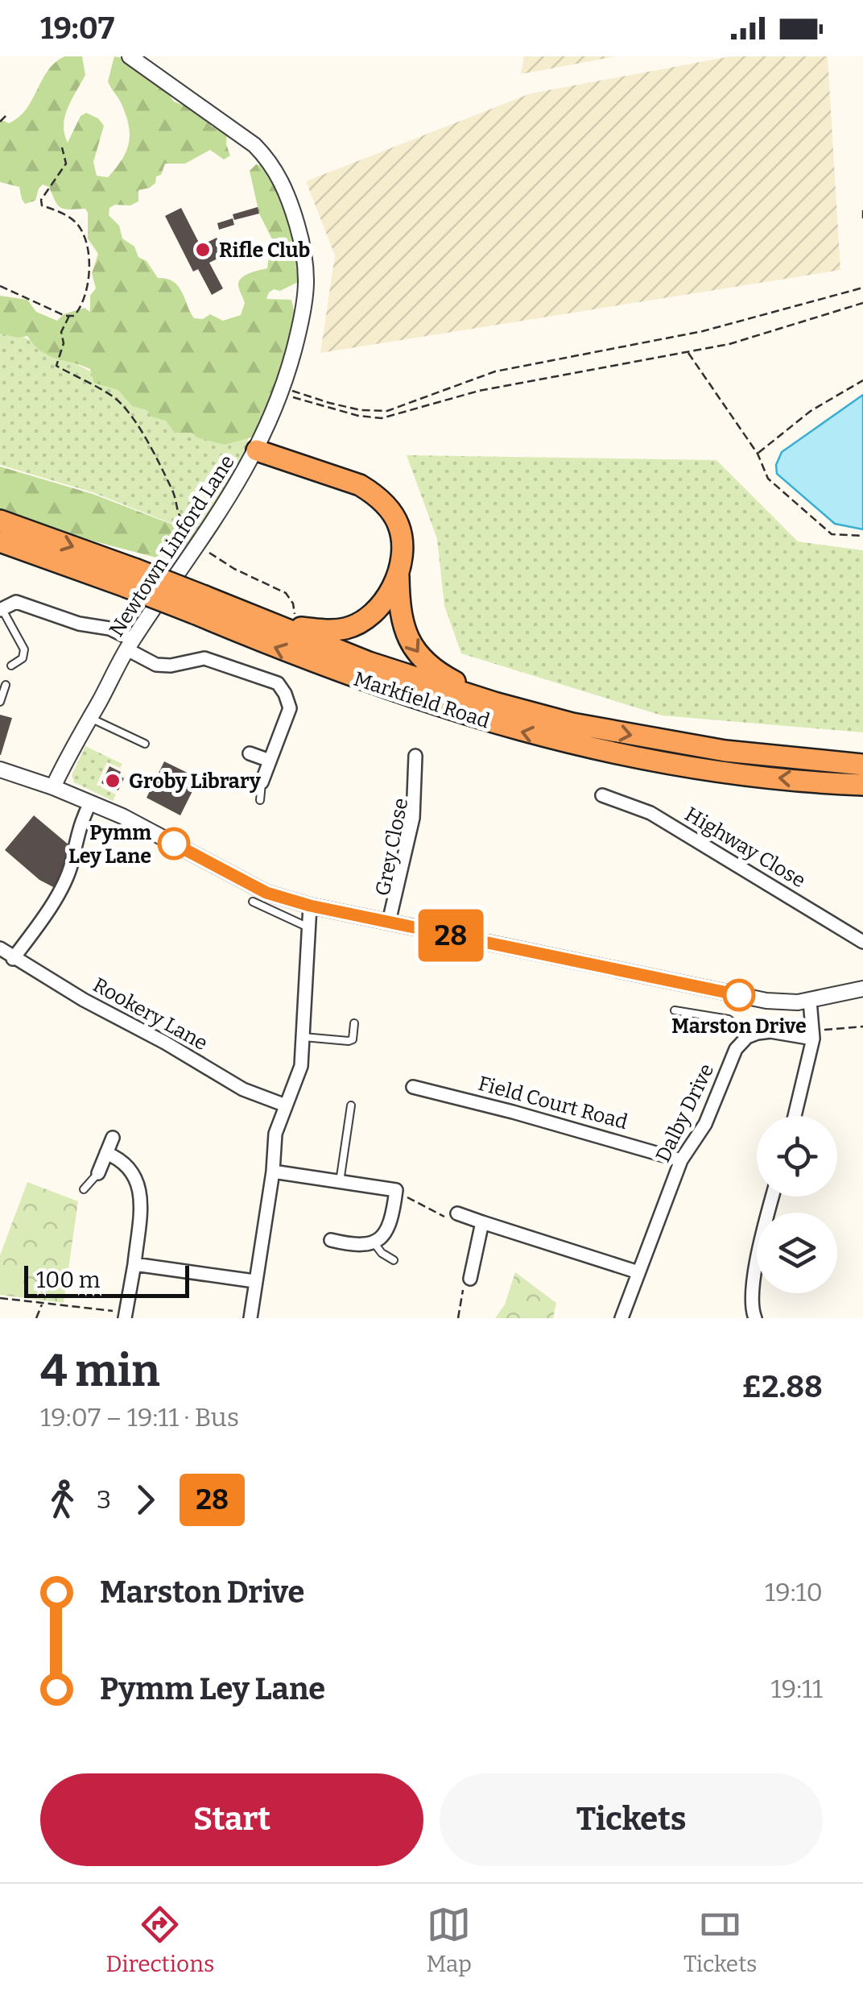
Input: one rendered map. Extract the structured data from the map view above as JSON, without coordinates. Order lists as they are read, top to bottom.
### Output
{
  "streets": {
    "highway": ["Markfield Road"],
    "street": [
      "Newtown Linford Lane",
      "Grey Close",
      "Highway Close",
      "Rookery Lane",
      "Field Court Road",
      "Dalby Drive"
    ]
  },
  "crossings": [
    ["Field Court Road", "Dalby Drive"]
  ],
  "places": [
    "Rifle Club",
    "Groby Library",
    "Pymm Ley Lane",
    "Marston Drive"
  ],
  "lines": ["bus line 28"],
  "scale_bar": "100 m",
  "page": {
    "status": "19:07",
    "on_map": "28",
    "scale": "100 m",
    "heading": ["4 min", "19:07 – 19:11 · Bus", "£2.88"],
    "legs": ["3", "28"],
    "list": [
      {
        "name": "Marston Drive",
        "value": "19:10"
      },
      {
        "name": "Pymm Ley Lane",
        "value": "19:11"
      }
    ],
    "buttons": ["Start", "Tickets"],
    "tabs": ["Directions", "Map", "Tickets"]
  }
}
